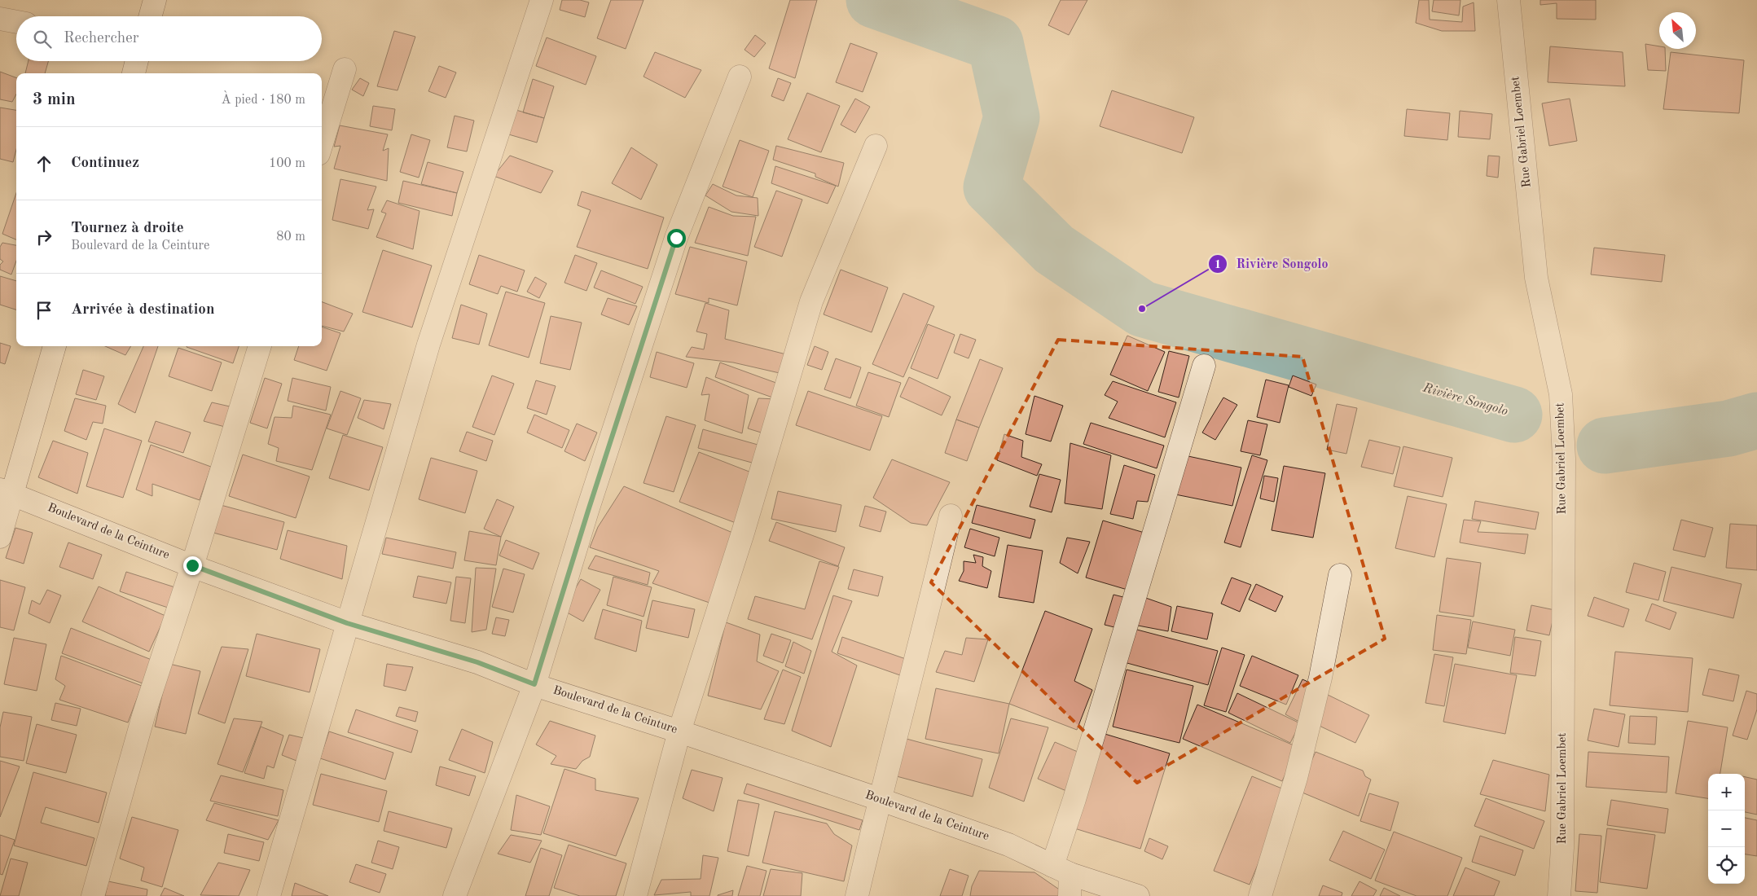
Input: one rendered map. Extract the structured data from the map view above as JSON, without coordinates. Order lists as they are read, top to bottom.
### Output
{
  "streets": {
    "street": ["Rue Gabriel Loembet", "Boulevard de la Ceinture"]
  },
  "water": ["Rivière Songolo"],
  "places": ["Rivière Songolo"],
  "north": "top left",
  "page": {
    "search": "Rechercher",
    "heading": ["3 min", "À pied · 180 m"],
    "list": [
      ["Continuez", "100 m"],
      ["Tournez à droite", "Boulevard de la Ceinture", "80 m"],
      "Arrivée à destination"
    ],
    "map_buttons": ["+", "−"]
  }
}
